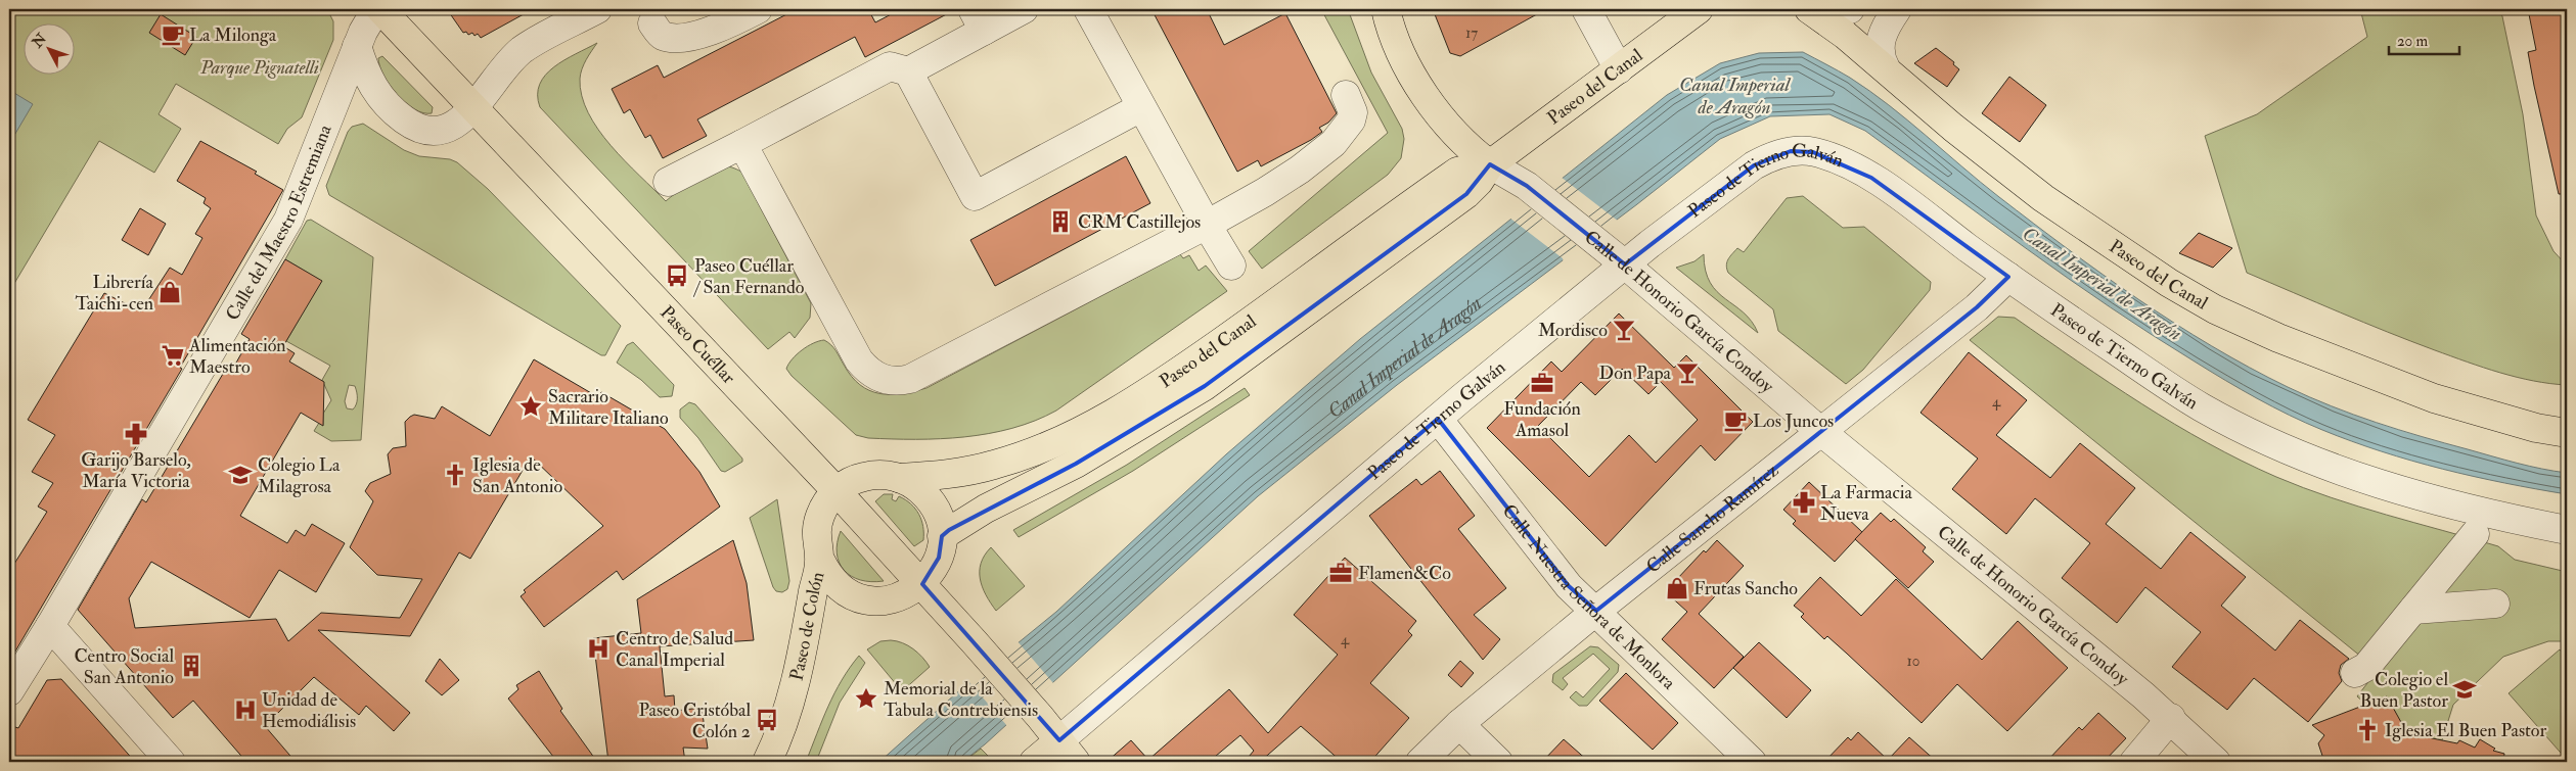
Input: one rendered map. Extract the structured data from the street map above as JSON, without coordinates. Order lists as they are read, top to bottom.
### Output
{
  "streets": {
    "main road": ["Paseo del Canal", "Paseo Cuéllar", "Paseo de Colón"],
    "street": [
      "Paseo de Tierno Galván",
      "Calle del Maestro Estremiana",
      "Calle de Honorio García Condoy",
      "Calle Sancho Ramírez",
      "Calle Nuestra Señora de Monlora"
    ]
  },
  "crossings": [
    ["Paseo del Canal", "Calle de Honorio García Condoy"],
    ["Paseo del Canal", "Paseo Cuéllar"],
    ["Paseo del Canal", "Paseo de Colón"],
    ["Paseo de Tierno Galván", "Calle de Honorio García Condoy"],
    ["Paseo de Tierno Galván", "Paseo Cuéllar"],
    ["Paseo de Tierno Galván", "Calle Sancho Ramírez"],
    ["Paseo de Tierno Galván", "Calle Nuestra Señora de Monlora"],
    ["Calle de Honorio García Condoy", "Calle Sancho Ramírez"],
    ["Paseo Cuéllar", "Paseo de Colón"],
    ["Calle Sancho Ramírez", "Calle Nuestra Señora de Monlora"]
  ],
  "water": ["Canal Imperial de Aragón"],
  "parks": ["Parque Pignatelli"],
  "places": {
    "cafe": ["La Milonga", "Los Juncos"],
    "building": ["CRM Castillejos", "Centro Social San Antonio"],
    "bus stop": ["Paseo Cuéllar / San Fernando", "Paseo Cristóbal Colón 2"],
    "shop": ["Librería Taichi-cen", "Frutas Sancho"],
    "bar": ["Mordisco", "Don Papa"],
    "supermarket": ["Alimentación Maestro"],
    "office": ["Fundación Amasol", "Flamen&Co"],
    "place": ["Sacrario Militare Italiano", "Memorial de la Tabula Contrebiensis"],
    "pharmacy": ["Garijo Barselo, María Victoria", "La Farmacia Nueva"],
    "school or university": ["Colegio La Milagrosa", "Colegio el Buen Pastor"],
    "church": ["Iglesia de San Antonio", "Iglesia El Buen Pastor"],
    "hospital": ["Centro de Salud Canal Imperial", "Unidad de Hemodiálisis"]
  },
  "house_numbers": [
    "17",
    "4",
    "4",
    "10"
  ],
  "scale_bar": "20 m",
  "north": "top left"
}
